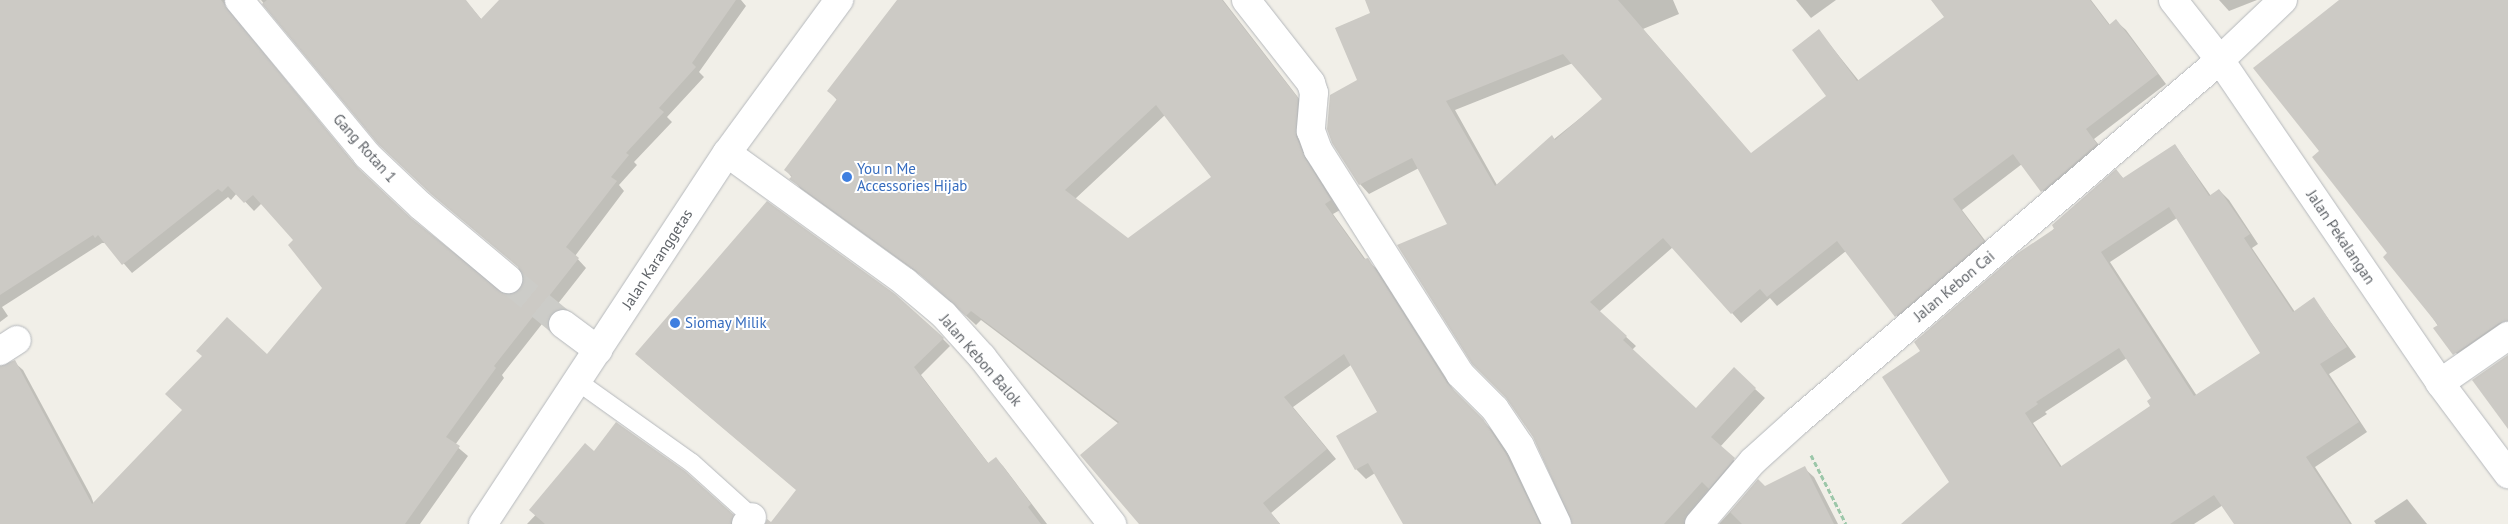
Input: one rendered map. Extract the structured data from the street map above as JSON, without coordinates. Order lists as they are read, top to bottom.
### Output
{
  "streets": {
    "street": [
      "Gang Rotan 1",
      "Jalan Pekalangan",
      "Jalan Karanggetas",
      "Jalan Kebon Cai",
      "Jalan Kebon Balok"
    ]
  },
  "crossings": [
    ["Jalan Pekalangan", "Jalan Kebon Cai"],
    ["Jalan Karanggetas", "Jalan Kebon Balok"]
  ],
  "places": ["You n Me Accessories Hijab", "Siomay Milik"]
}
